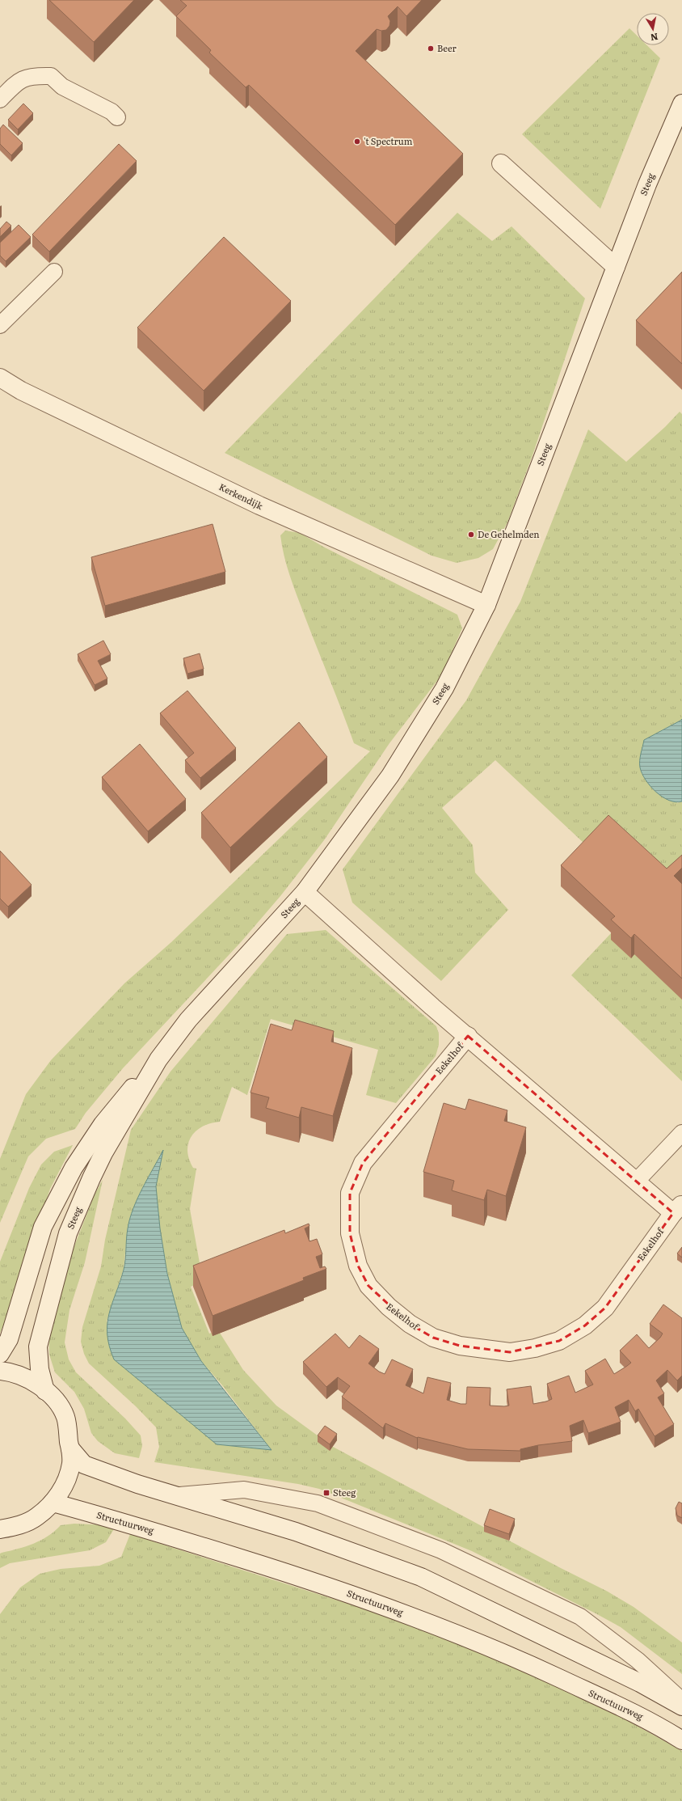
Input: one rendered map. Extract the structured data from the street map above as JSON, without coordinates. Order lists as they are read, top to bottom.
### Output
{
  "streets": {
    "street": [
      "Steeg",
      "Kerkendijk",
      "Eekelhof",
      "Structuurweg"
    ]
  },
  "crossings": [
    ["Steeg", "Kerkendijk"],
    ["Steeg", "Eekelhof"]
  ],
  "places": {
    "other": ["Beer", "'t Spectrum", "De Gehelmden"],
    "transit": ["Steeg"]
  },
  "north": "bottom"
}
